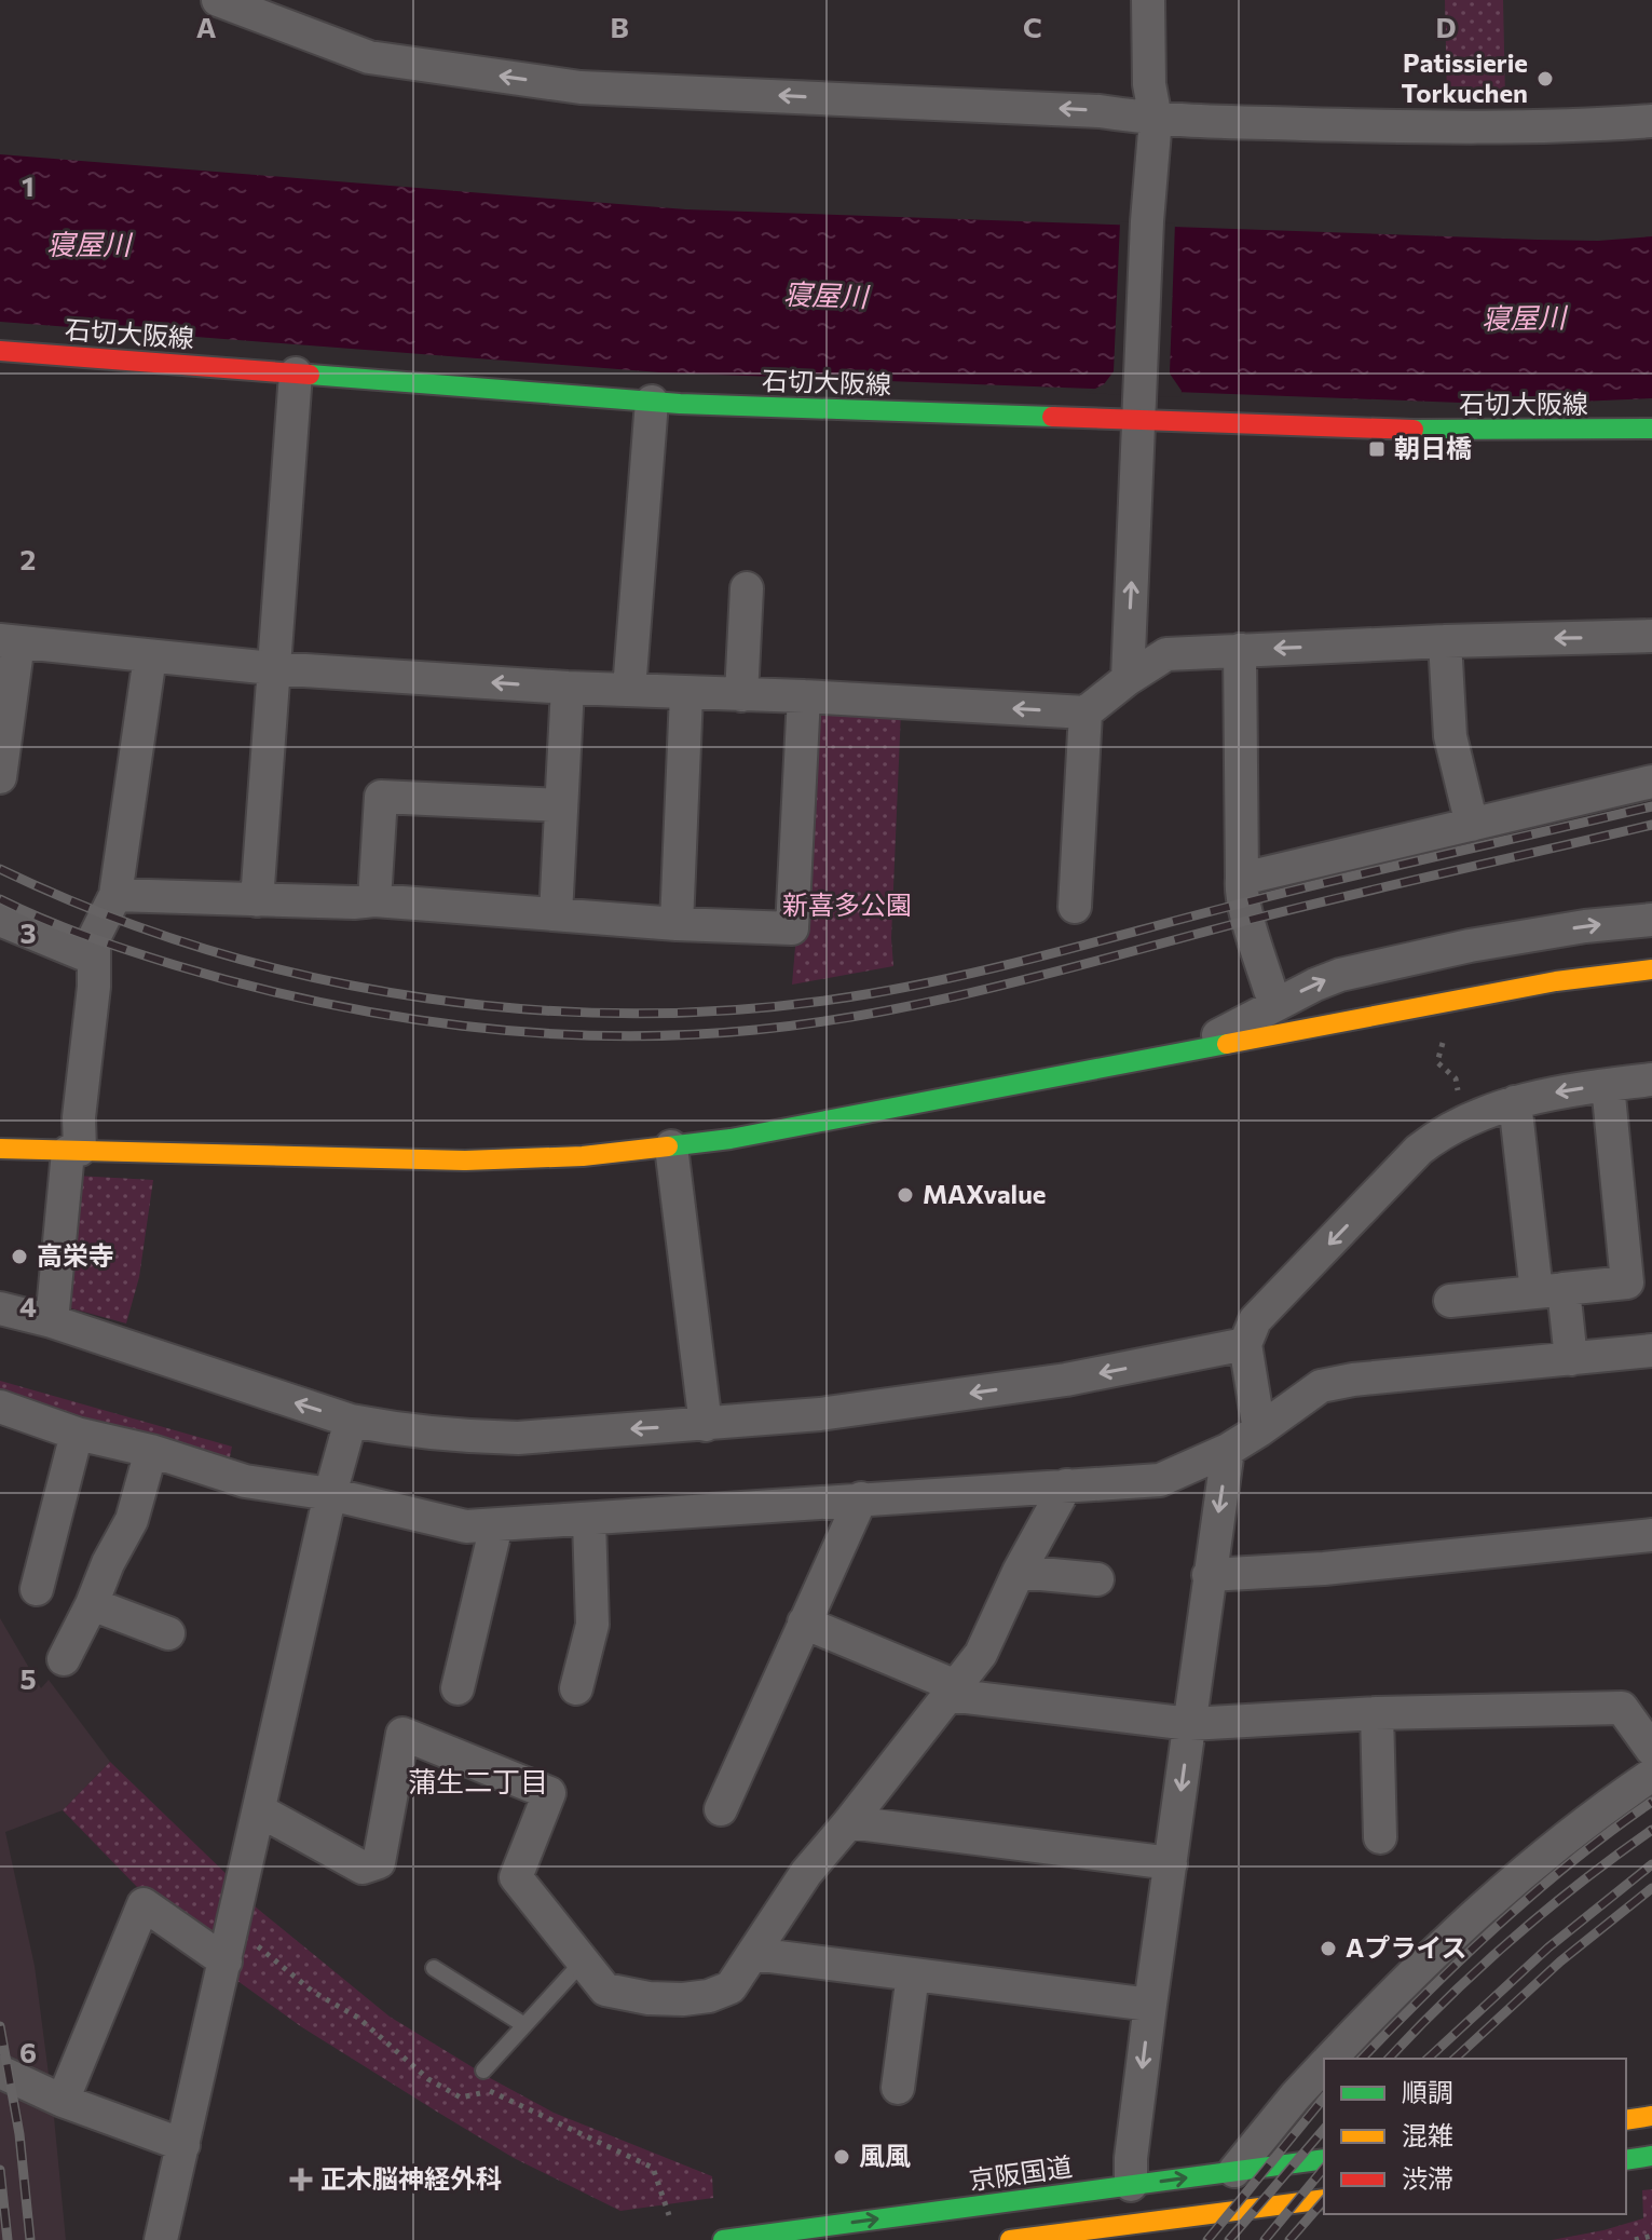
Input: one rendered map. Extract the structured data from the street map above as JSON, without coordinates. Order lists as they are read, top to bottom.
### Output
{
  "streets": {
    "main road": ["石切大阪線", "京阪国道"]
  },
  "districts": ["蒲生二丁目"],
  "water": ["寝屋川"],
  "parks": ["新喜多公園"],
  "places": {
    "other": [
      "Patissierie Torkuchen",
      "MAXvalue",
      "高栄寺",
      "Aプライス",
      "風風"
    ],
    "transit": ["朝日橋"],
    "health": ["正木脳神経外科"]
  },
  "legend": ["順調", "混雑", "渋滞"],
  "grid": {
    "columns": [
      "A",
      "B",
      "C",
      "D"
    ],
    "rows": [
      "1",
      "2",
      "3",
      "4",
      "5",
      "6"
    ]
  }
}
